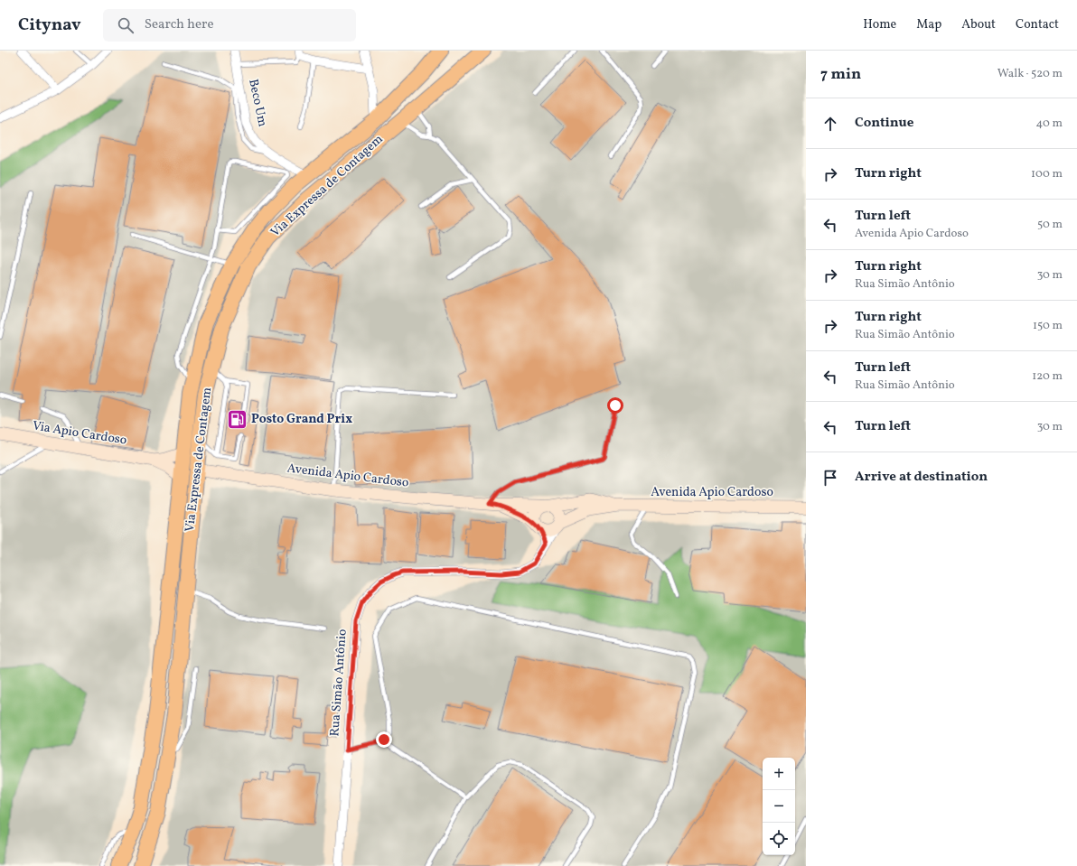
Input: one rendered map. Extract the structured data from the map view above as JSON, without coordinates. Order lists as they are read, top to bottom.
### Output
{
  "streets": {
    "highway": ["Via Expressa de Contagem"],
    "street": [
      "Beco Um",
      "Via Apio Cardoso",
      "Avenida Apio Cardoso",
      "Rua Simão Antônio"
    ]
  },
  "crossings": [
    ["Beco Um", "Via Expressa de Contagem"],
    ["Via Expressa de Contagem", "Via Apio Cardoso"],
    ["Via Expressa de Contagem", "Avenida Apio Cardoso"],
    ["Avenida Apio Cardoso", "Rua Simão Antônio"]
  ],
  "places": {
    "fuel station": ["Posto Grand Prix"]
  },
  "page": {
    "header": "Citynav",
    "search": "Search here",
    "nav": [
      "Home",
      "Map",
      "About",
      "Contact"
    ],
    "heading": ["7 min", "Walk · 520 m"],
    "list": [
      ["Continue", "40 m"],
      ["Turn right", "100 m"],
      ["Turn left", "Avenida Apio Cardoso", "50 m"],
      ["Turn right", "Rua Simão Antônio", "30 m"],
      ["Turn right", "Rua Simão Antônio", "150 m"],
      ["Turn left", "Rua Simão Antônio", "120 m"],
      ["Turn left", "30 m"],
      "Arrive at destination"
    ],
    "map_buttons": ["+", "−"]
  }
}
